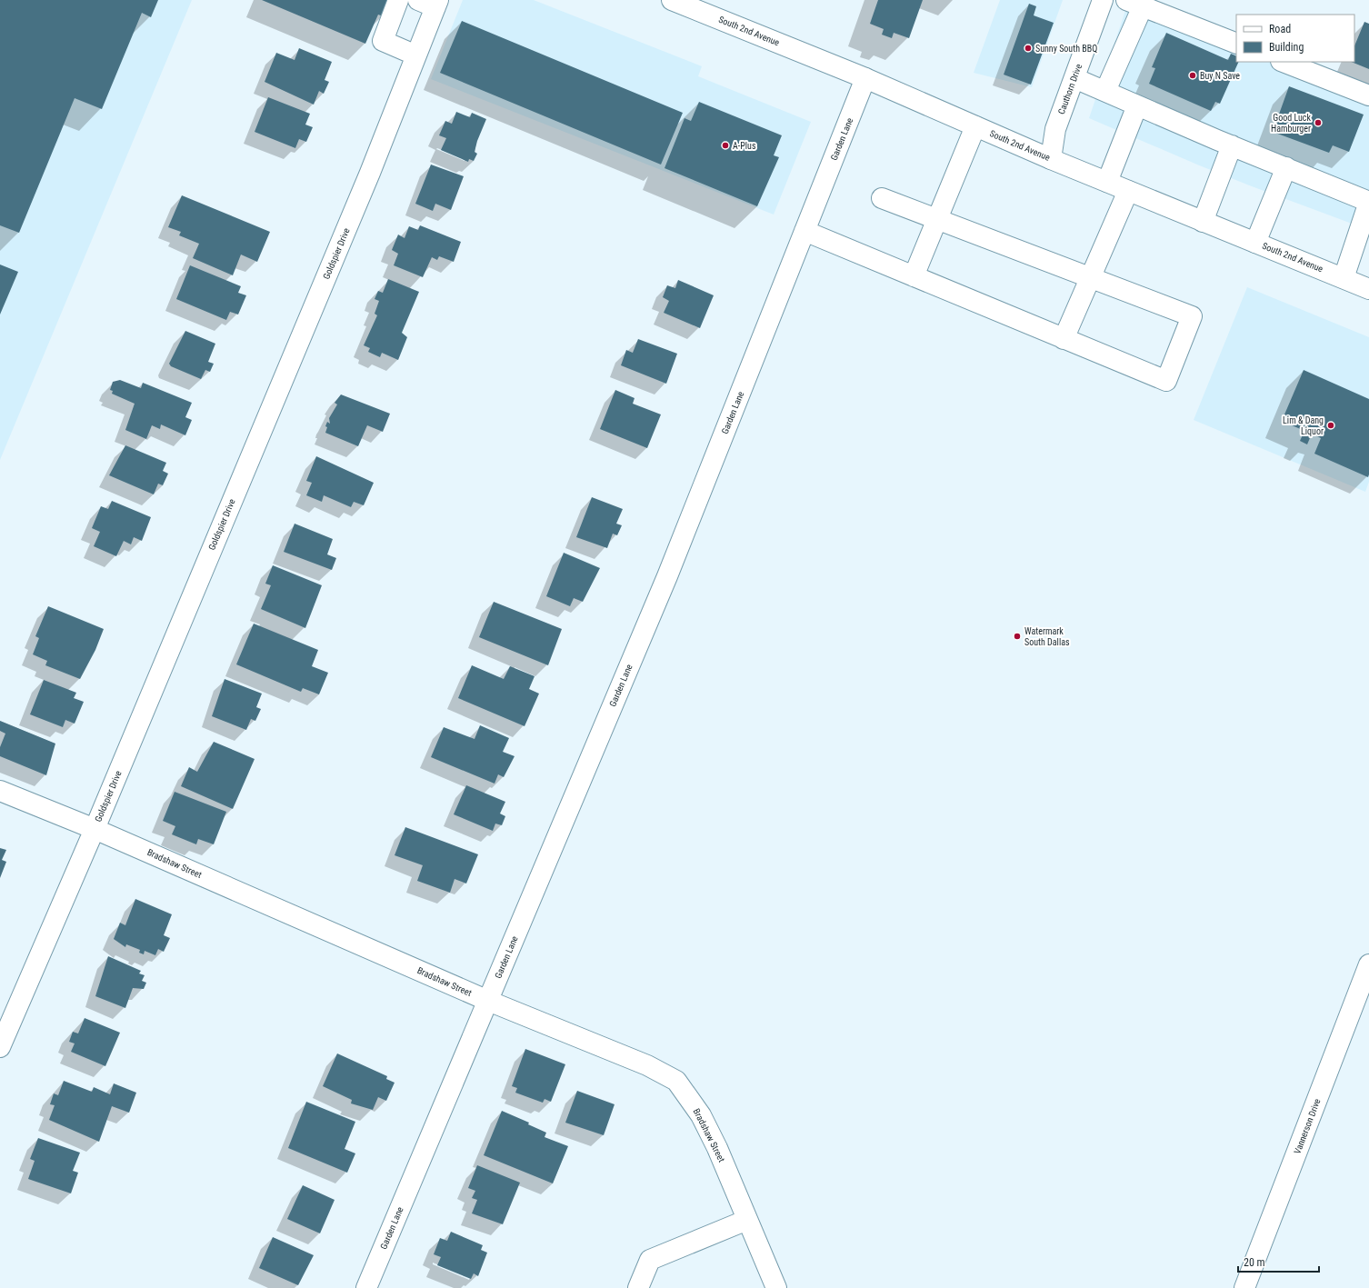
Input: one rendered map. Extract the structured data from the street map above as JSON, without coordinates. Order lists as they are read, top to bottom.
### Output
{
  "streets": {
    "street": [
      "South 2nd Avenue",
      "Cauthorn Drive",
      "Garden Lane",
      "Goldspier Drive",
      "Bradshaw Street",
      "Vannerson Drive"
    ]
  },
  "crossings": [
    ["South 2nd Avenue", "Cauthorn Drive"],
    ["South 2nd Avenue", "Garden Lane"],
    ["Garden Lane", "Bradshaw Street"],
    ["Goldspier Drive", "Bradshaw Street"]
  ],
  "places": [
    "Sunny South BBQ",
    "Buy N Save",
    "Good Luck Hamburger",
    "A-Plus",
    "Lim & Dang Liquor",
    "Watermark South Dallas"
  ],
  "legend": ["Road", "Building"],
  "scale_bar": "20 m"
}
